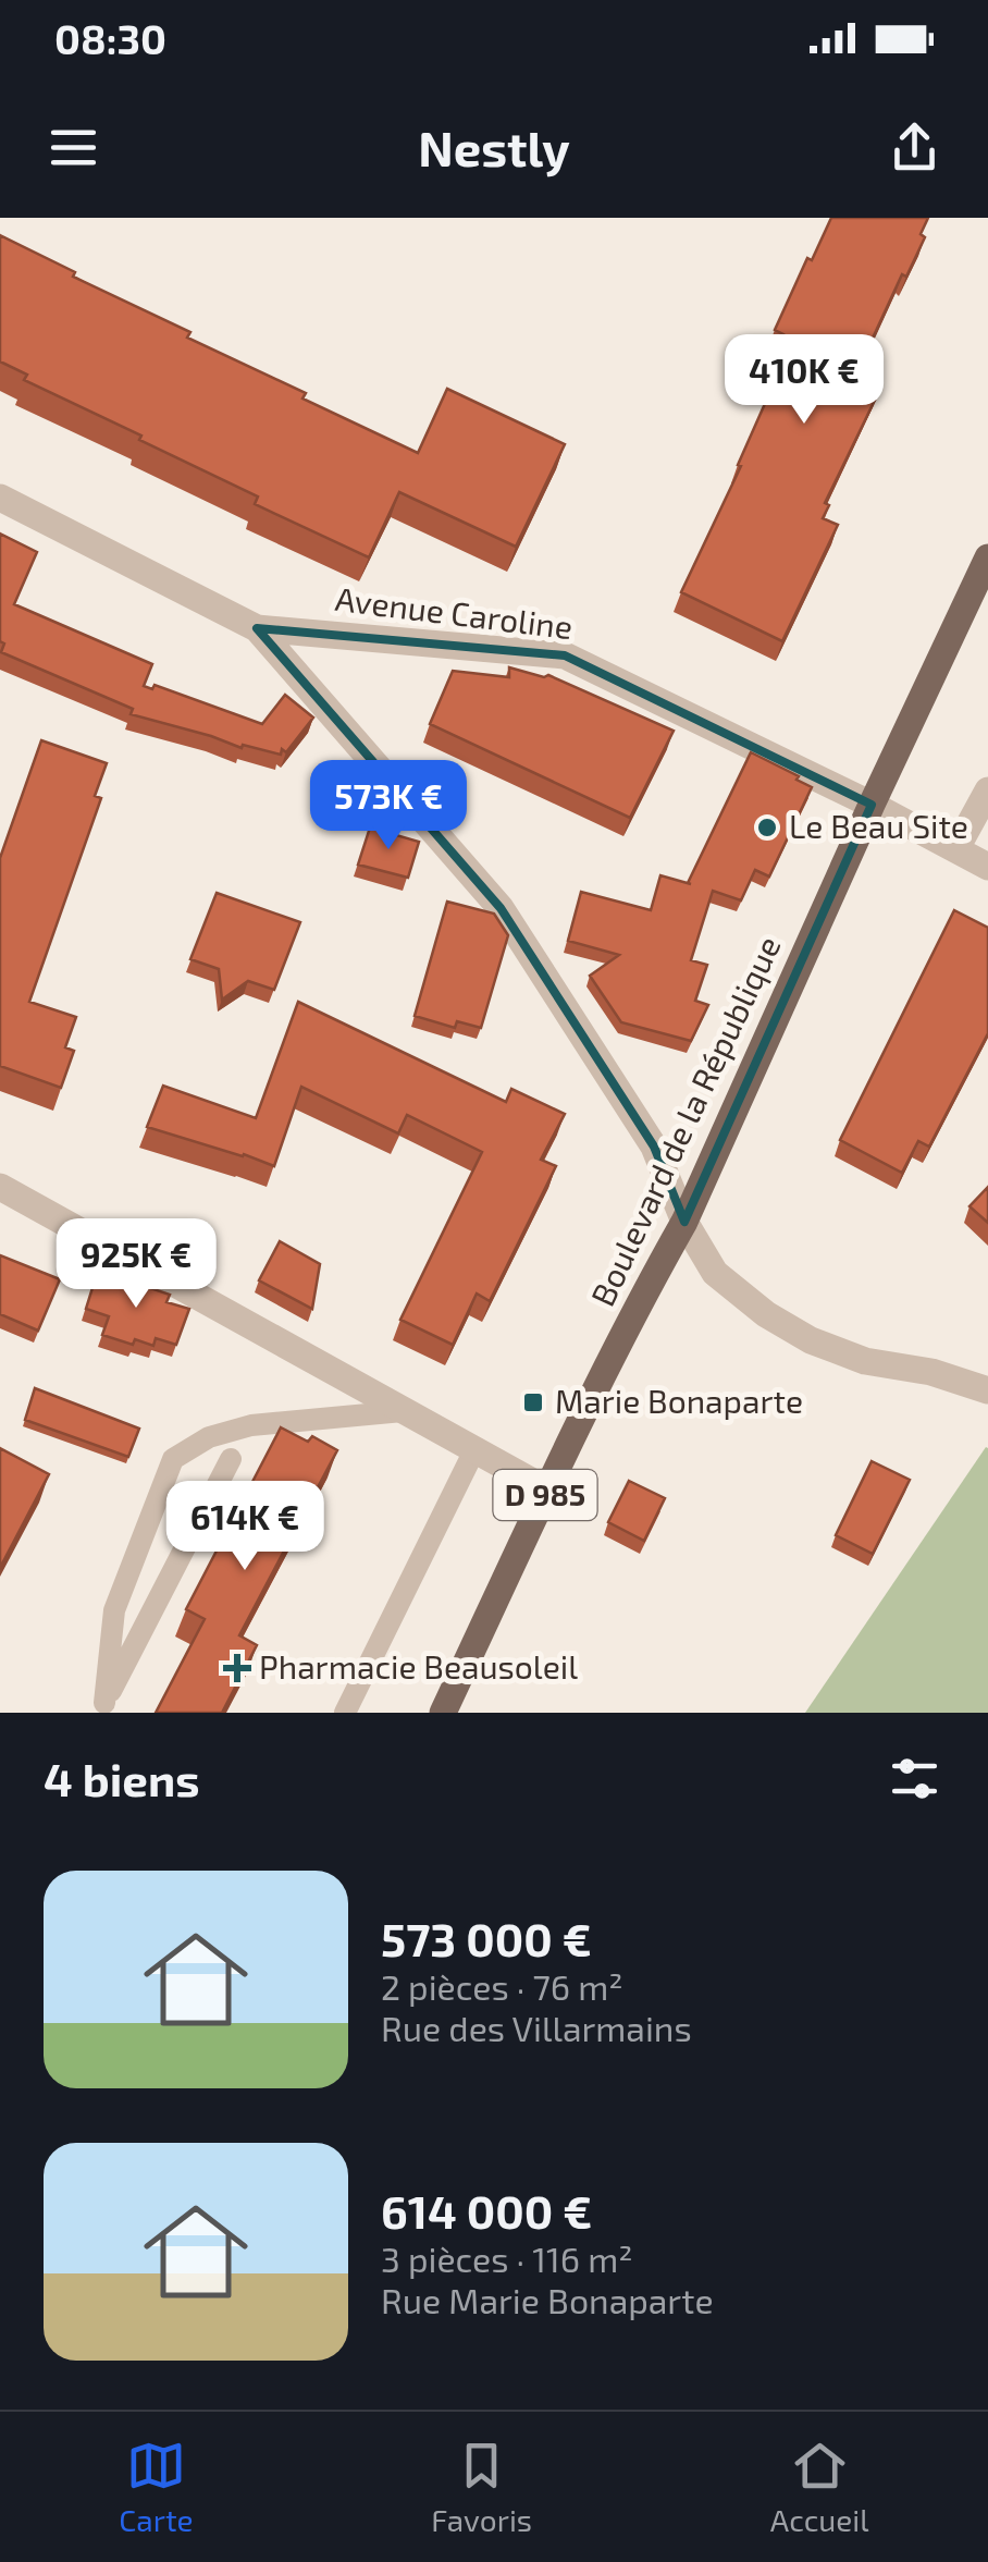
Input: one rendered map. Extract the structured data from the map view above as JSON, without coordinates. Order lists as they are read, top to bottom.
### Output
{
  "streets": {
    "main road": ["Boulevard de la République", "D 985"],
    "street": ["Avenue Caroline"]
  },
  "crossings": [
    ["Avenue Caroline", "Boulevard de la République"]
  ],
  "places": {
    "other": ["Le Beau Site"],
    "transit": ["Marie Bonaparte"],
    "health": ["Pharmacie Beausoleil"]
  },
  "page": {
    "status": "08:30",
    "header": "Nestly",
    "price": [
      "410K €",
      "573K €",
      "925K €",
      "614K €"
    ],
    "heading": "4 biens",
    "list": [
      {
        "name": "573 000 €",
        "note": "2 pièces · 76 m² · Rue des Villarmains"
      },
      {
        "name": "614 000 €",
        "note": "3 pièces · 116 m² · Rue Marie Bonaparte"
      }
    ],
    "tabs": ["Carte", "Favoris", "Accueil"]
  }
}
